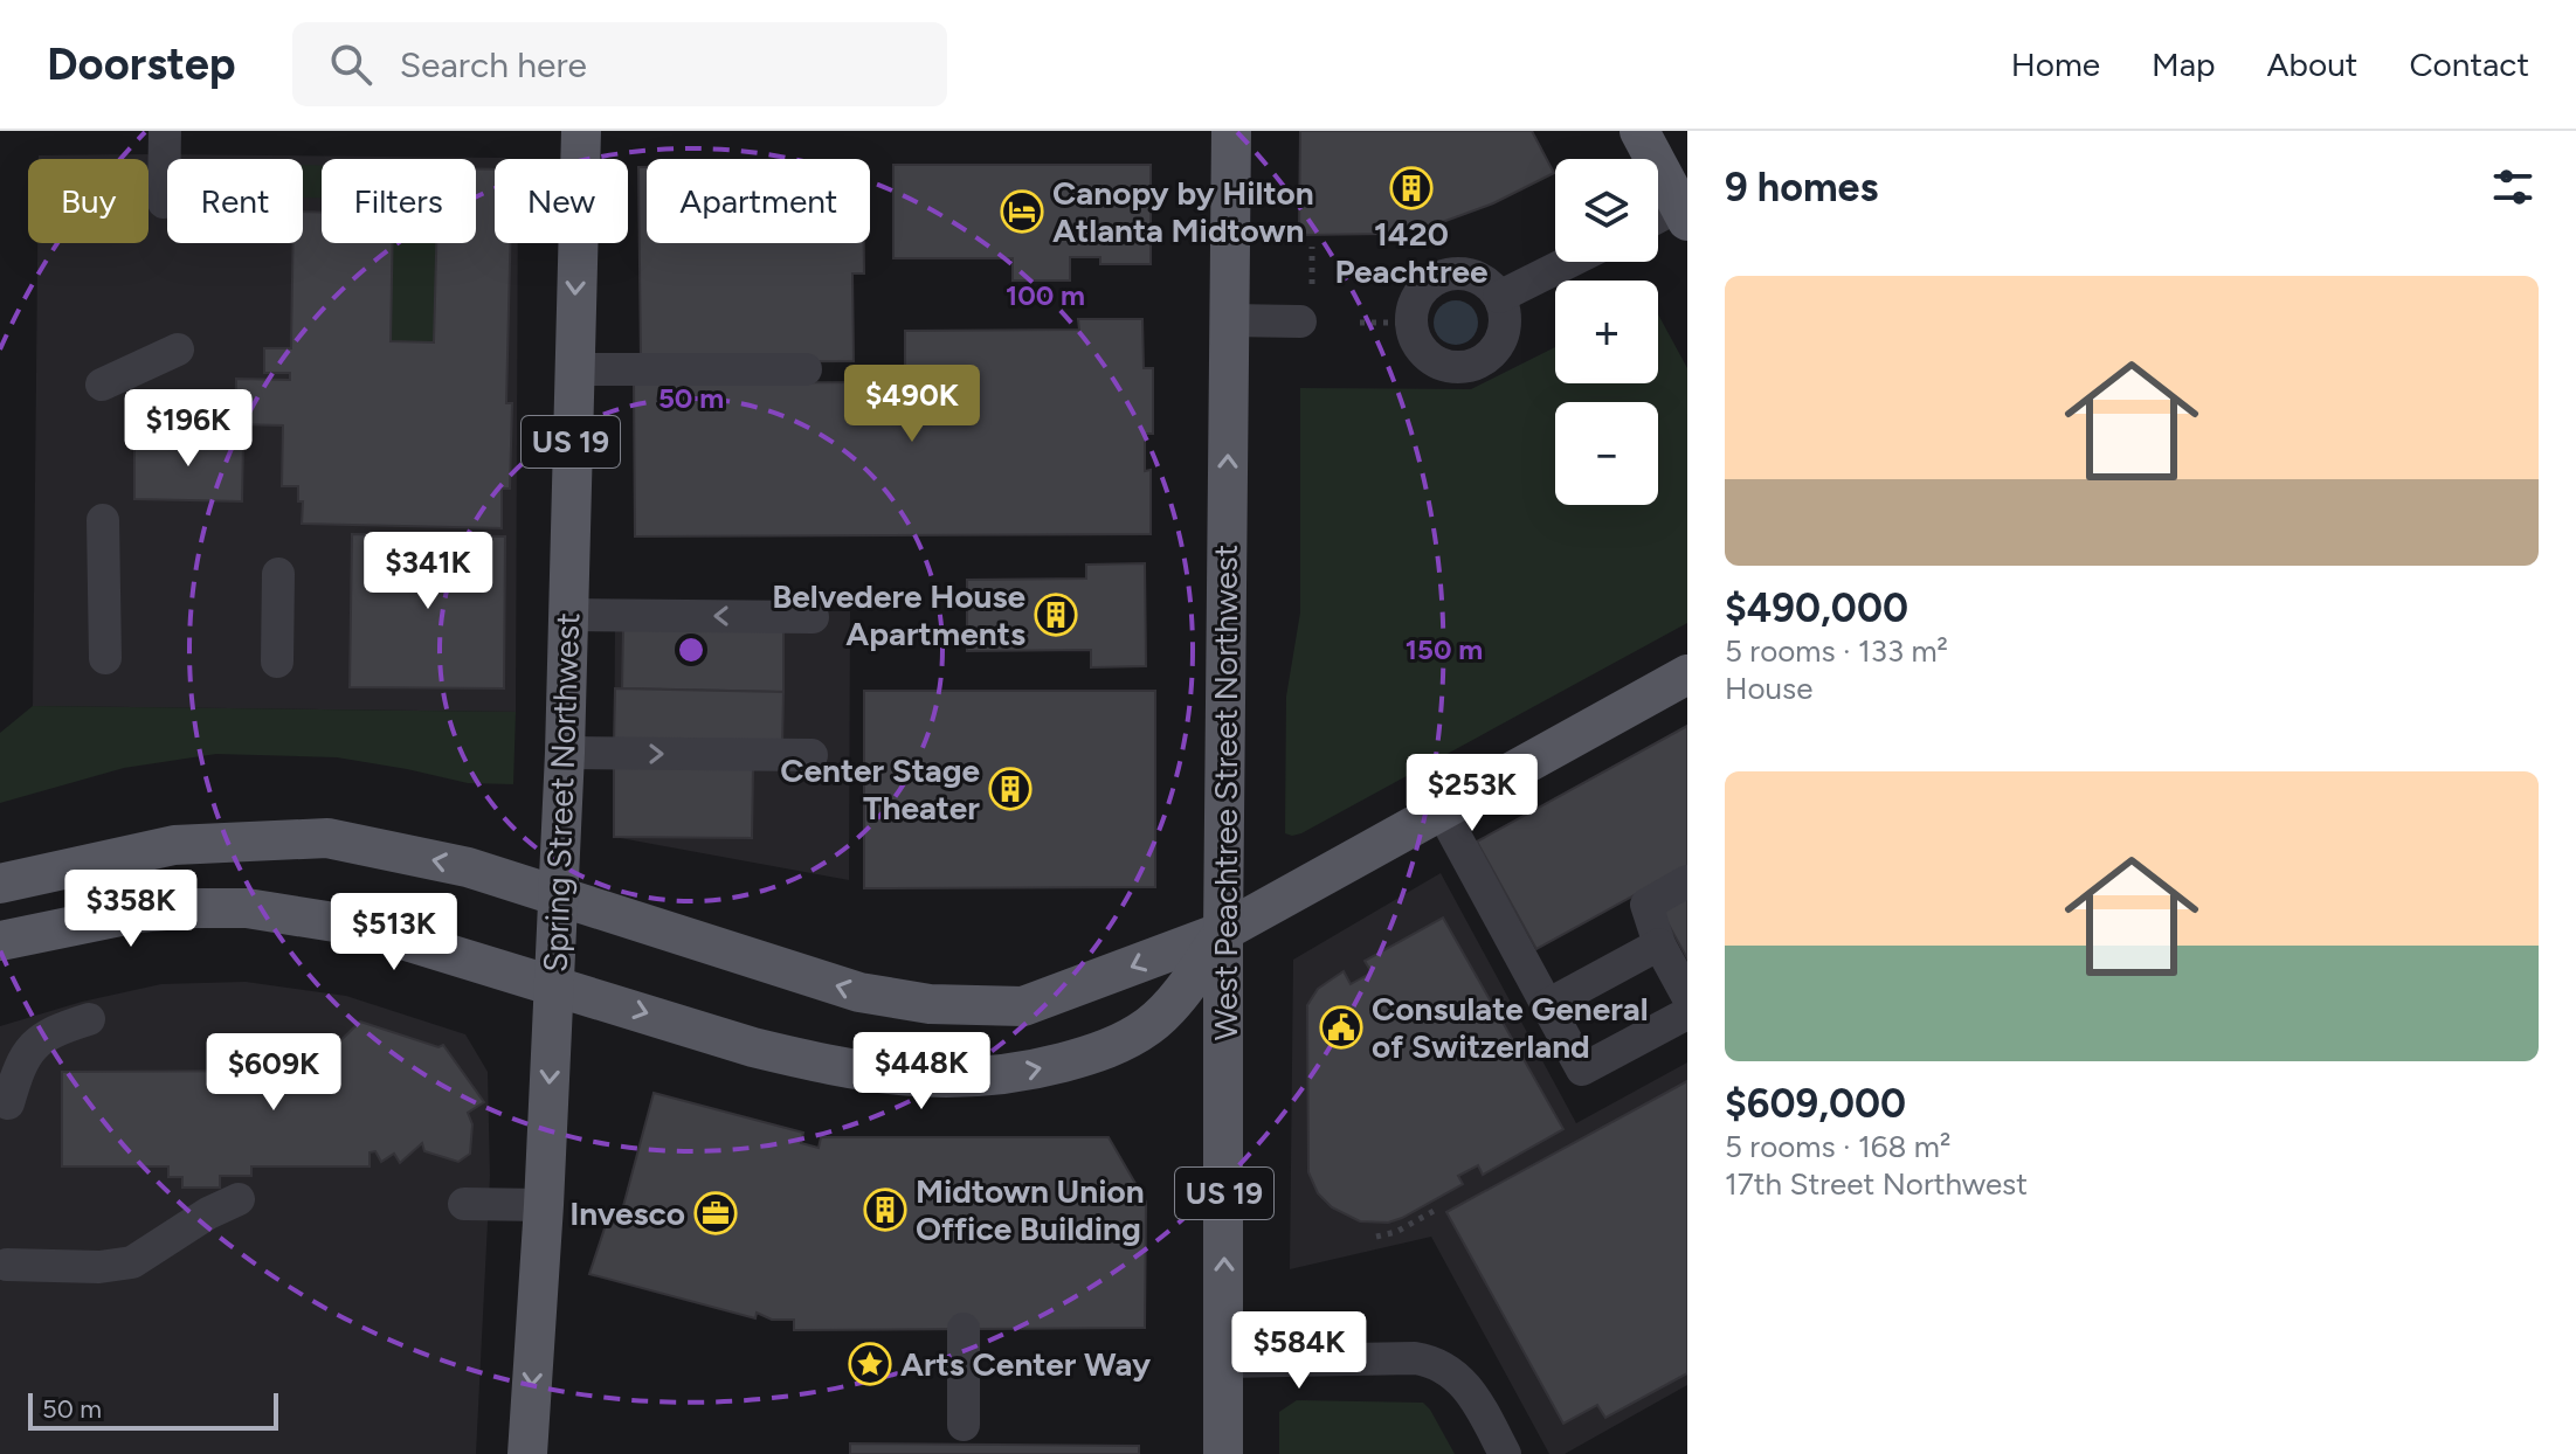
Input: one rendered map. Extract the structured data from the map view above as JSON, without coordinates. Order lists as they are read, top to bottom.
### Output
{
  "streets": {
    "main road": ["US 19", "Spring Street Northwest", "West Peachtree Street Northwest"]
  },
  "one_way": ["Spring Street Northwest", "West Peachtree Street Northwest"],
  "places": {
    "building": [
      "1420 Peachtree",
      "Belvedere House Apartments",
      "Center Stage Theater",
      "Midtown Union Office Building"
    ],
    "hotel": ["Canopy by Hilton Atlanta Midtown"],
    "public building": ["Consulate General of Switzerland"],
    "office": ["Invesco"],
    "place": ["Arts Center Way"]
  },
  "scale_bar": "50 m",
  "page": {
    "header": "Doorstep",
    "search": "Search here",
    "nav": [
      "Home",
      "Map",
      "About",
      "Contact"
    ],
    "heading": "9 homes",
    "map_buttons": ["+", "−"],
    "chip": [
      "Buy",
      "Rent",
      "Filters",
      "New",
      "Apartment"
    ],
    "list": [
      {
        "name": "$490,000",
        "note": "5 rooms · 133 m² · House"
      },
      {
        "name": "$609,000",
        "note": "5 rooms · 168 m² · 17th Street Northwest"
      }
    ],
    "price": [
      "$490K",
      "$196K",
      "$341K",
      "$253K",
      "$358K",
      "$513K",
      "$448K",
      "$609K",
      "$584K"
    ],
    "scale": "50 m"
  },
  "rings": ["100 m", "50 m", "150 m"]
}
